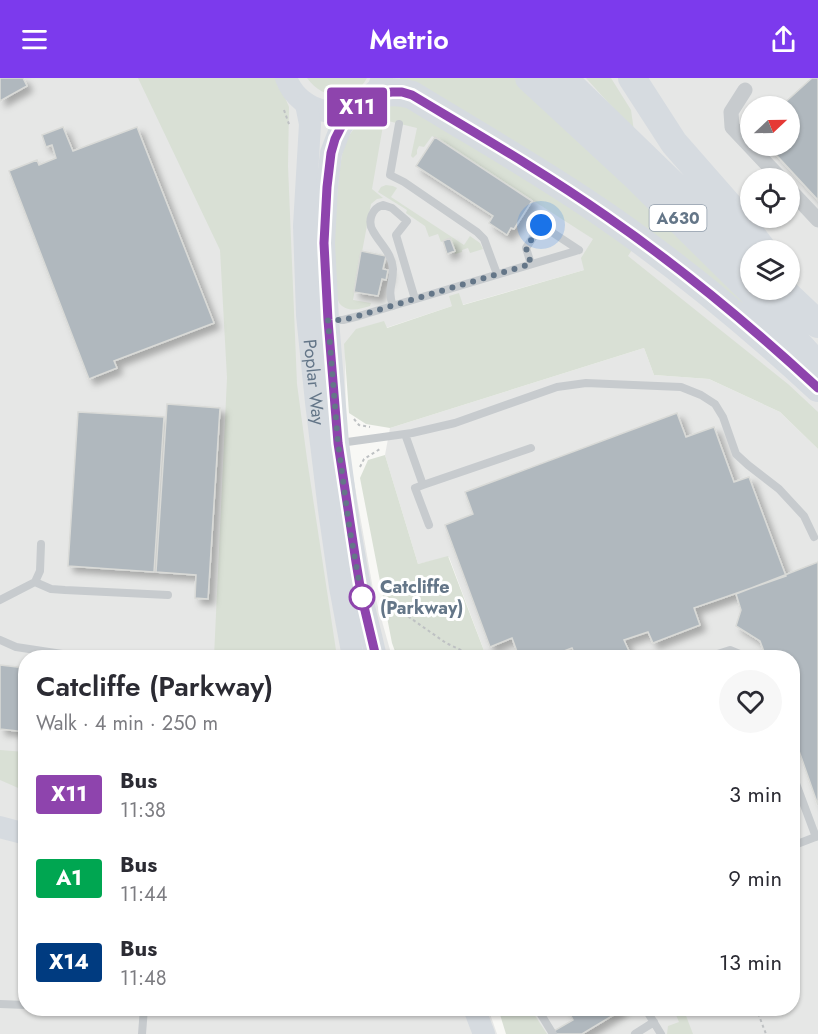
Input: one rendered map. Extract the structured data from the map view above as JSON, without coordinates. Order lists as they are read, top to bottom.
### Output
{
  "streets": {
    "highway": ["A630"],
    "main road": ["Poplar Way"]
  },
  "crossings": [
    ["A630", "Poplar Way"]
  ],
  "places": ["Catcliffe (Parkway)"],
  "lines": ["bus line X11"],
  "north": "right",
  "page": {
    "header": "Metrio",
    "on_map": "X11",
    "heading": ["Catcliffe (Parkway)", "Walk · 4 min · 250 m"],
    "list": [
      {
        "mark": "X11",
        "name": "Bus",
        "note": "11:38",
        "value": "3 min"
      },
      {
        "mark": "A1",
        "name": "Bus",
        "note": "11:44",
        "value": "9 min"
      },
      {
        "mark": "X14",
        "name": "Bus",
        "note": "11:48",
        "value": "13 min"
      }
    ]
  }
}
